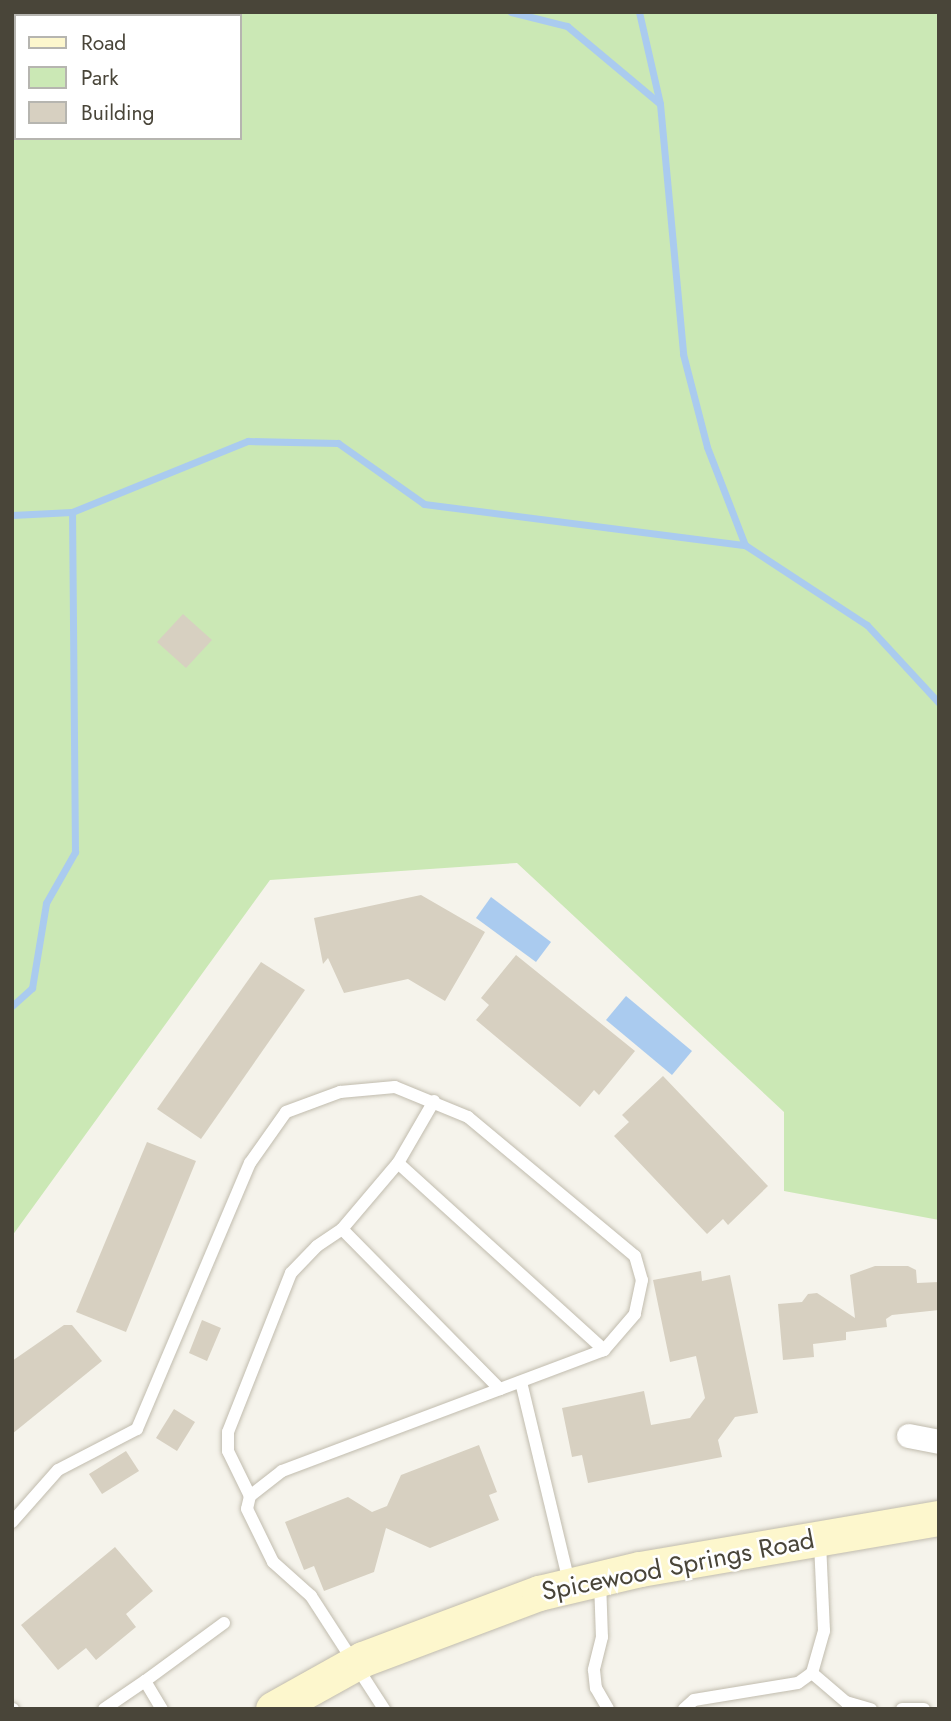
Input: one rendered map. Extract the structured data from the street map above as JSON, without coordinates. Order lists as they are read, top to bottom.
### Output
{
  "streets": {
    "main road": ["Spicewood Springs Road"]
  },
  "legend": ["Road", "Park", "Building"]
}
